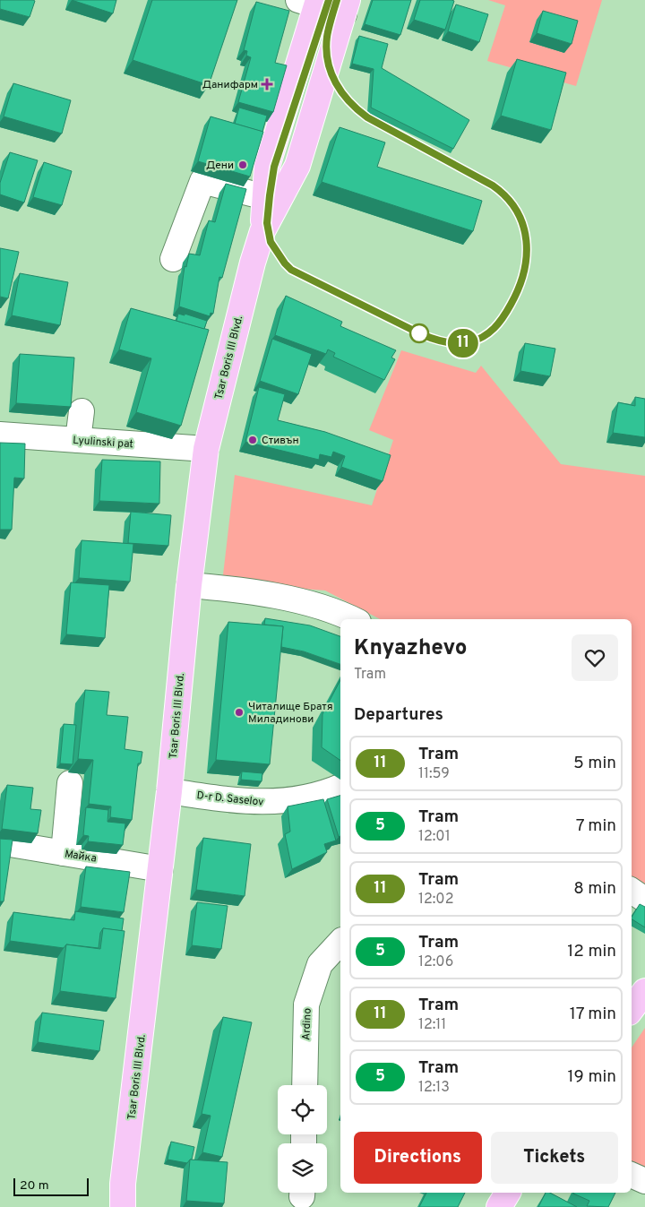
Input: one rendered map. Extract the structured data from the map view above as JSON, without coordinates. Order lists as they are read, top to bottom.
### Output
{
  "streets": {
    "main road": ["Tsar Boris III Blvd."],
    "street": [
      "Lyulinski pat",
      "D-r D. Saselov",
      "Майка",
      "Ardino"
    ]
  },
  "crossings": [
    ["Tsar Boris III Blvd.", "Lyulinski pat"],
    ["Tsar Boris III Blvd.", "D-r D. Saselov"],
    ["Tsar Boris III Blvd.", "Майка"]
  ],
  "places": {
    "health": ["Данифарм"],
    "other": ["Дени", "Стивън", "Читалище Братя Миладинови"]
  },
  "lines": ["tram line 11"],
  "scale_bar": "20 m",
  "page": {
    "on_map": "11",
    "heading": [
      ["Knyazhevo", "Tram"],
      "Departures"
    ],
    "list": [
      {
        "mark": "11",
        "name": "Tram",
        "note": "11:59",
        "value": "5 min"
      },
      {
        "mark": "5",
        "name": "Tram",
        "note": "12:01",
        "value": "7 min"
      },
      {
        "mark": "11",
        "name": "Tram",
        "note": "12:02",
        "value": "8 min"
      },
      {
        "mark": "5",
        "name": "Tram",
        "note": "12:06",
        "value": "12 min"
      },
      {
        "mark": "11",
        "name": "Tram",
        "note": "12:11",
        "value": "17 min"
      },
      {
        "mark": "5",
        "name": "Tram",
        "note": "12:13",
        "value": "19 min"
      }
    ],
    "buttons": ["Directions", "Tickets"],
    "scale": "20 m"
  }
}
